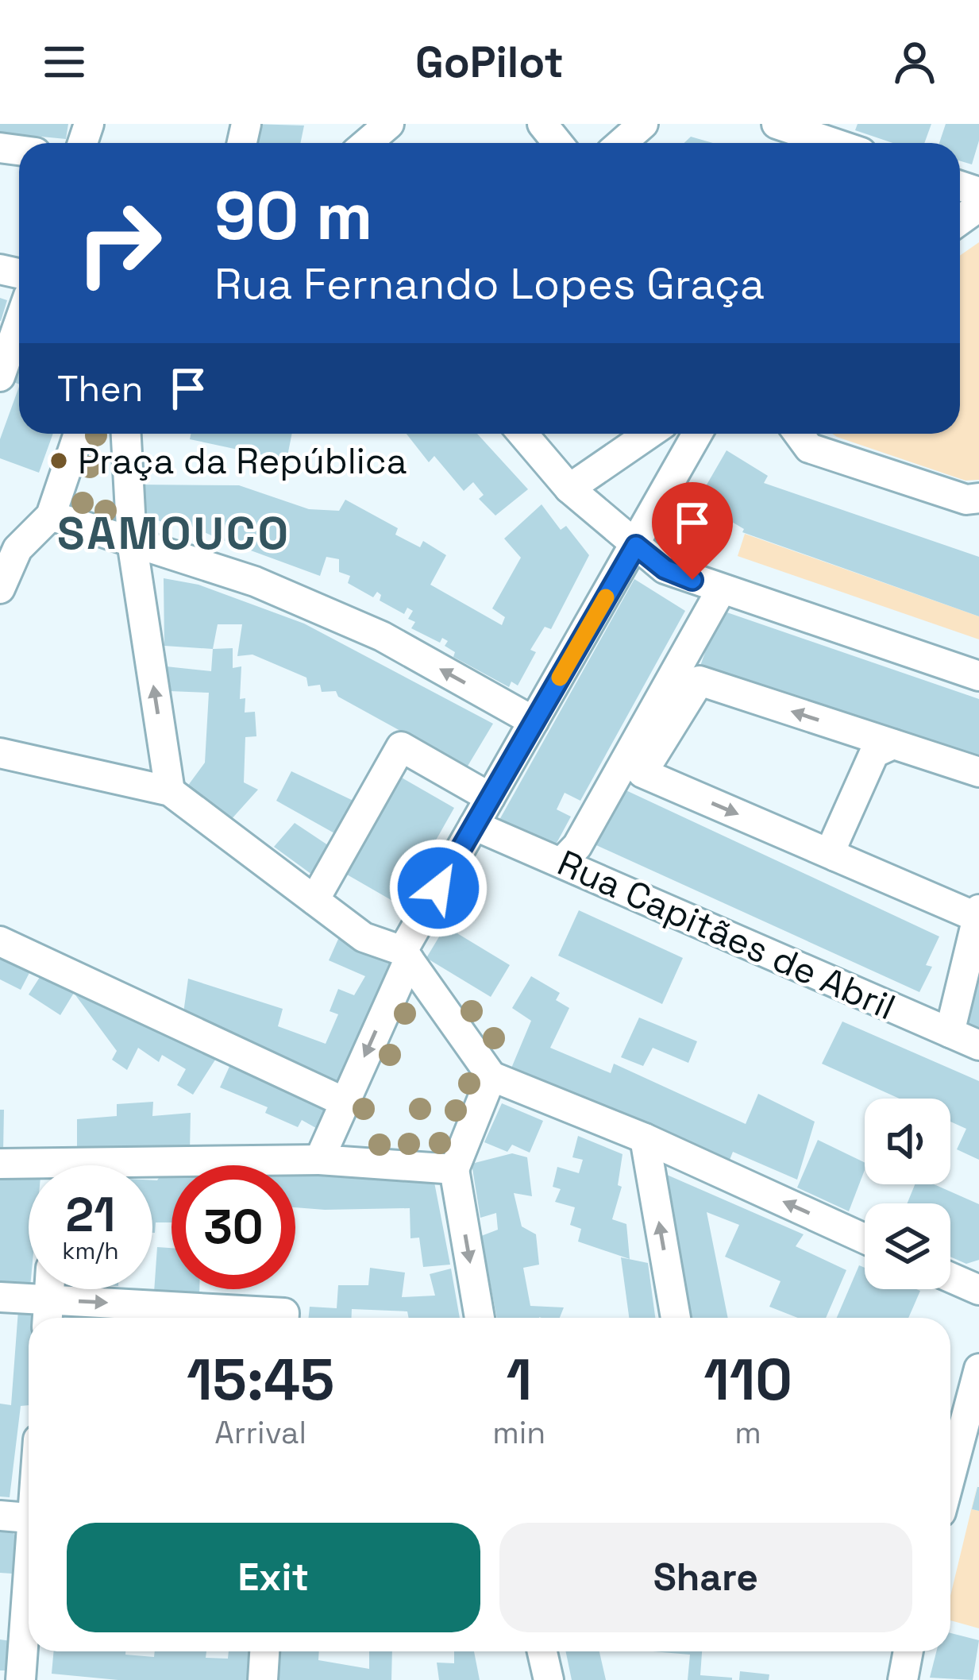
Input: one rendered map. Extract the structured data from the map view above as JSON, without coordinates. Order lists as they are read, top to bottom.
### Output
{
  "streets": {
    "street": ["Rua Capitães de Abril"]
  },
  "districts": ["SAMOUCO"],
  "places": ["Praça da República"],
  "page": {
    "header": "GoPilot",
    "turn": ["90 m", "Rua Fernando Lopes Graça"],
    "then": "Then",
    "speed": "21 km/h",
    "limit": "30",
    "eta": [
      "15:45",
      "Arrival",
      "1",
      "min",
      "110",
      "m"
    ],
    "buttons": ["Exit", "Share"]
  }
}
